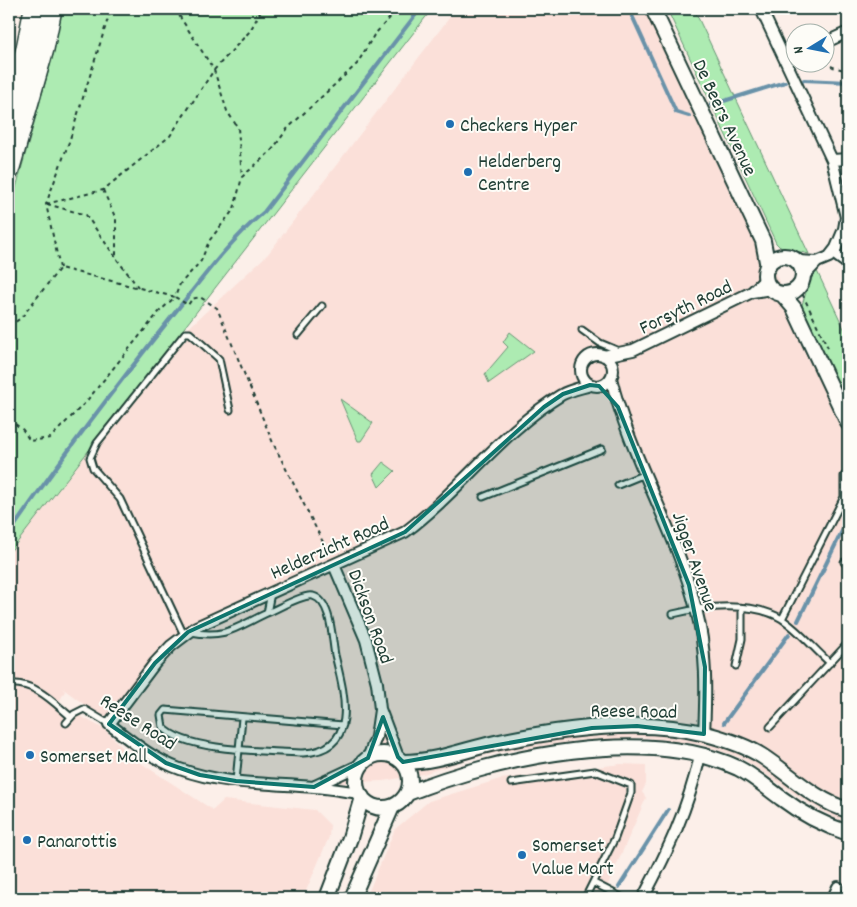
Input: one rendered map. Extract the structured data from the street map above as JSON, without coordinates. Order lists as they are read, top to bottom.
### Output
{
  "streets": {
    "street": [
      "De Beers Avenue",
      "Forsyth Road",
      "Helderzicht Road",
      "Jigger Avenue",
      "Dickson Road",
      "Reese Road"
    ]
  },
  "crossings": [
    ["De Beers Avenue", "Forsyth Road"],
    ["Forsyth Road", "Helderzicht Road"],
    ["Forsyth Road", "Jigger Avenue"],
    ["Helderzicht Road", "Jigger Avenue"],
    ["Helderzicht Road", "Dickson Road"],
    ["Helderzicht Road", "Reese Road"],
    ["Jigger Avenue", "Reese Road"],
    ["Dickson Road", "Reese Road"]
  ],
  "places": [
    "Checkers Hyper",
    "Helderberg Centre",
    "Somerset Mall",
    "Panarottis",
    "Somerset Value Mart"
  ],
  "north": "left"
}
